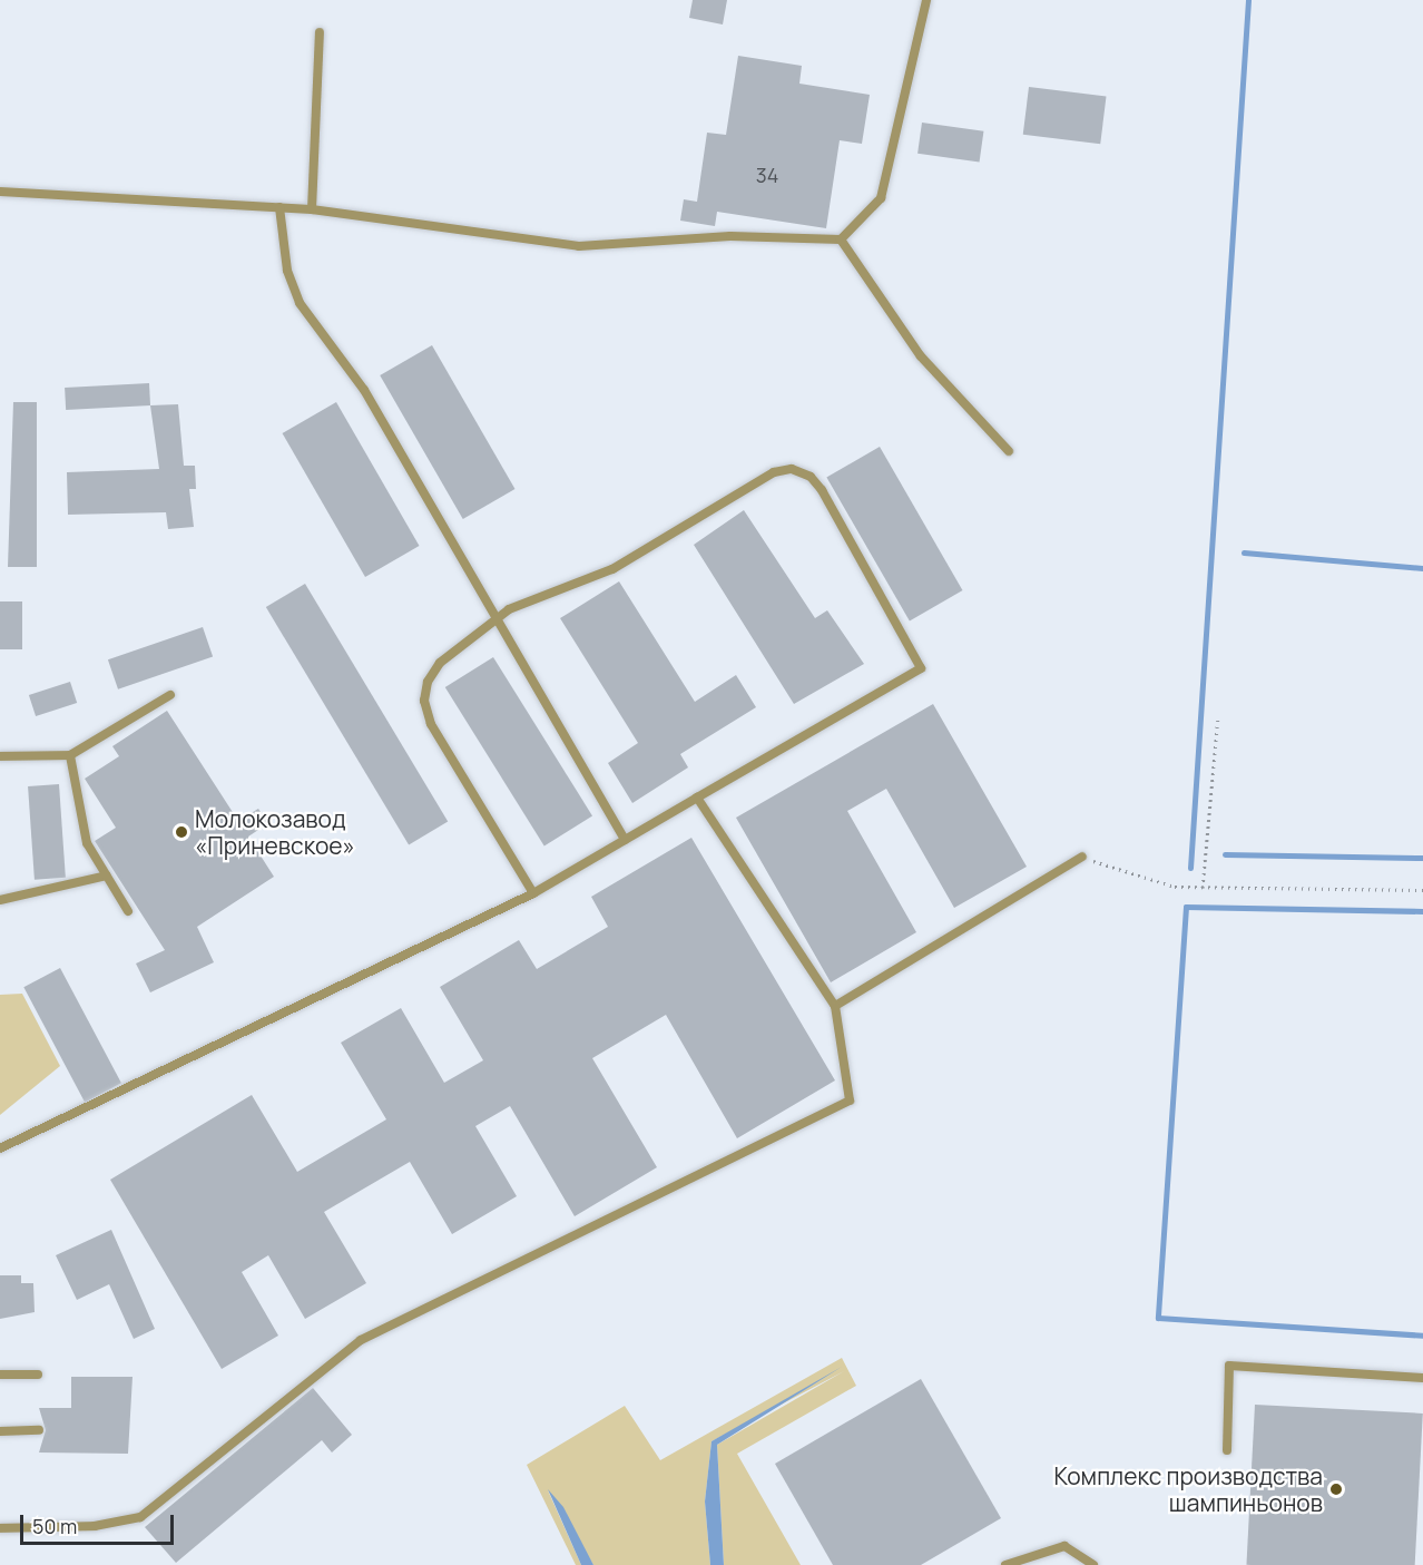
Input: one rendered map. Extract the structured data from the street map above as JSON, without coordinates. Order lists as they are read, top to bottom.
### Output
{
  "places": ["Молокозавод «Приневское»", "Комплекс производства шампиньонов"],
  "house_numbers": ["34"],
  "scale_bar": "50 m"
}
